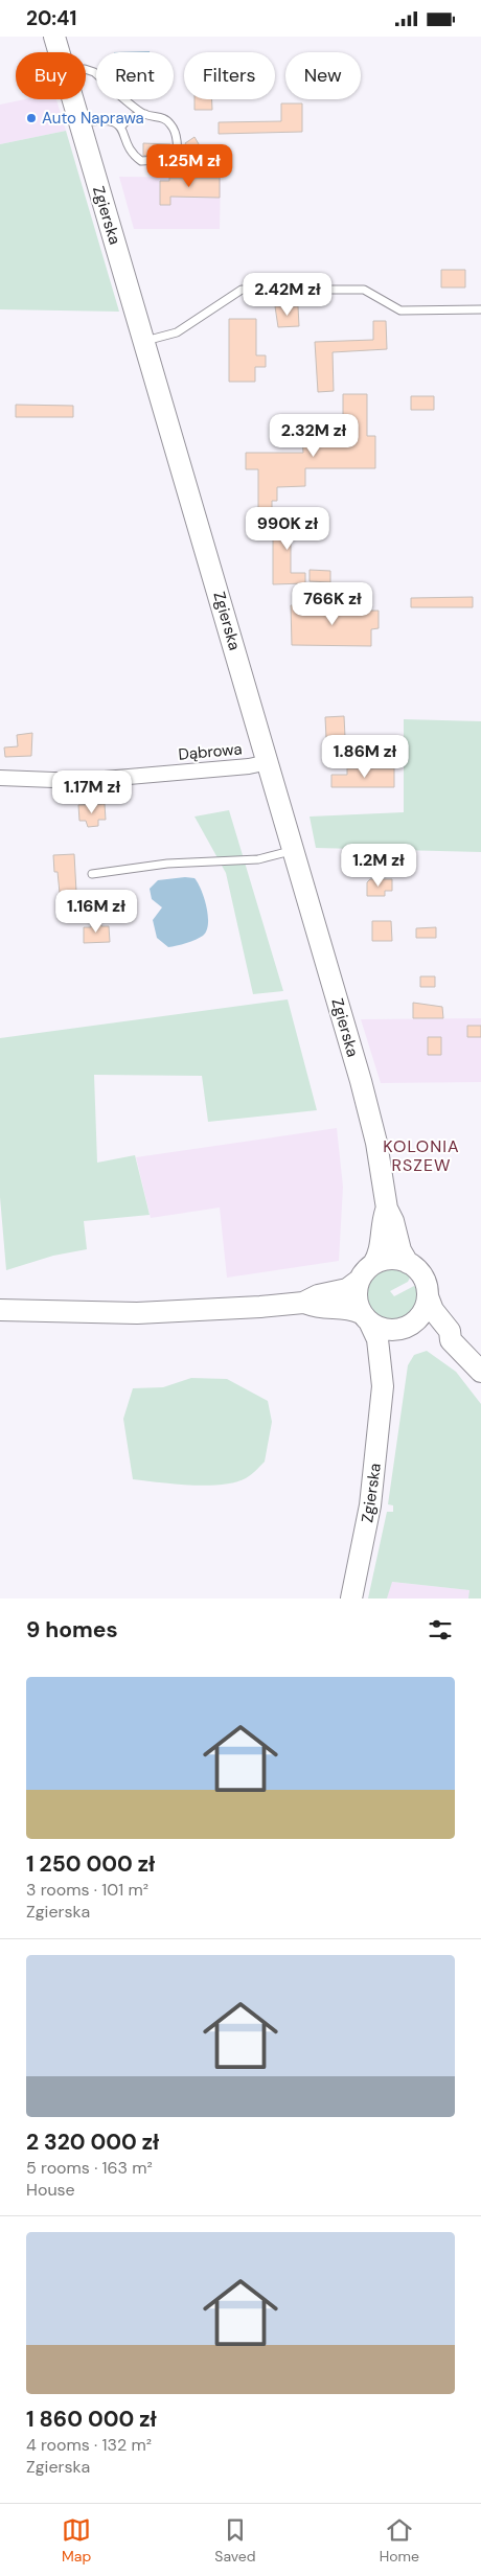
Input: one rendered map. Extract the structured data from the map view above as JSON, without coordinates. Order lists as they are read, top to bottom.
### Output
{
  "streets": {
    "main road": ["Zgierska"],
    "street": ["Dąbrowa"]
  },
  "crossings": [
    ["Zgierska", "Dąbrowa"]
  ],
  "districts": ["KOLONIA RSZEW"],
  "places": ["Auto Naprawa"],
  "page": {
    "status": "20:41",
    "chip": [
      "Buy",
      "Rent",
      "Filters",
      "New"
    ],
    "price": [
      "1.25M zł",
      "2.42M zł",
      "2.32M zł",
      "990K zł",
      "766K zł",
      "1.86M zł",
      "1.17M zł",
      "1.2M zł",
      "1.16M zł"
    ],
    "heading": "9 homes",
    "list": [
      {
        "name": "1 250 000 zł",
        "note": "3 rooms · 101 m² · Zgierska"
      },
      {
        "name": "2 320 000 zł",
        "note": "5 rooms · 163 m² · House"
      },
      {
        "name": "1 860 000 zł",
        "note": "4 rooms · 132 m² · Zgierska"
      }
    ],
    "tabs": ["Map", "Saved", "Home"]
  }
}
